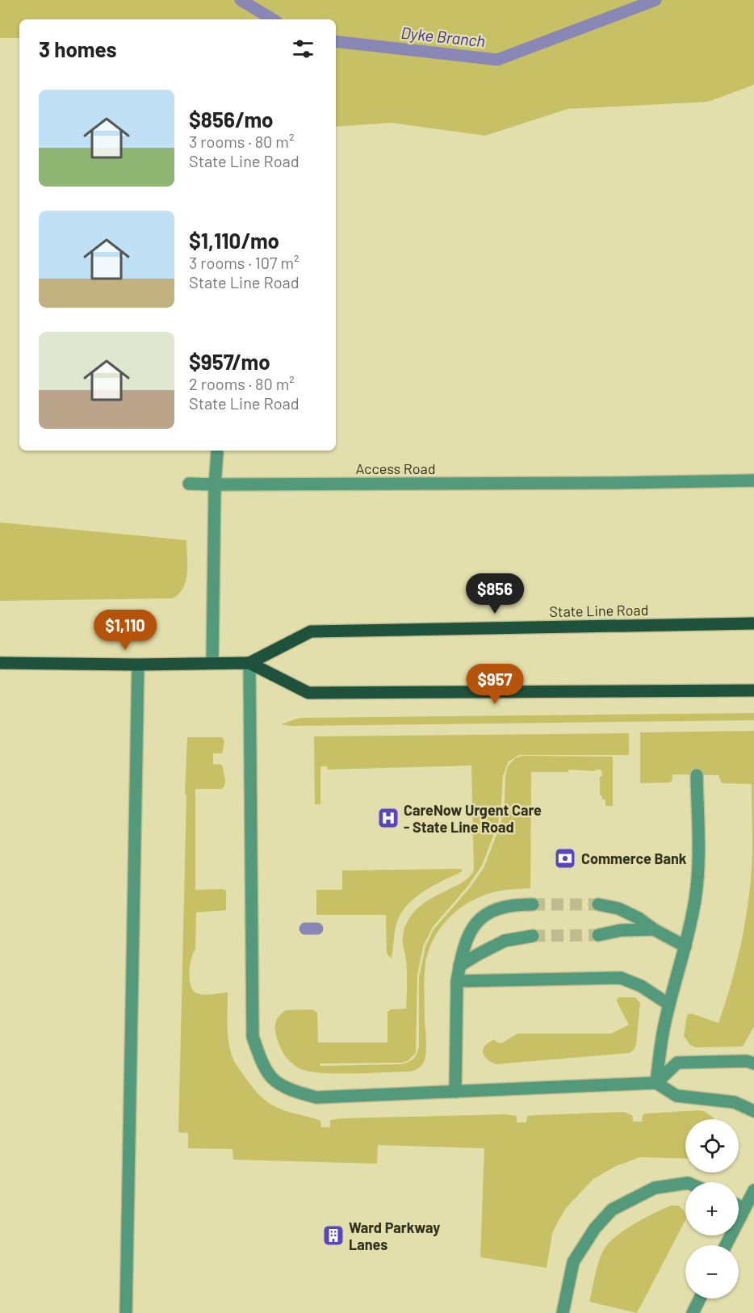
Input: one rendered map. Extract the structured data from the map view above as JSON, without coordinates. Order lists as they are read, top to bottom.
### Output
{
  "streets": {
    "main road": ["State Line Road"],
    "street": ["Access Road"]
  },
  "water": ["Dyke Branch"],
  "places": {
    "hospital": ["CareNow Urgent Care - State Line Road"],
    "bank": ["Commerce Bank"],
    "building": ["Ward Parkway Lanes"]
  },
  "page": {
    "heading": "3 homes",
    "list": [
      {
        "name": "$856/mo",
        "note": "3 rooms · 80 m² · State Line Road"
      },
      {
        "name": "$1,110/mo",
        "note": "3 rooms · 107 m² · State Line Road"
      },
      {
        "name": "$957/mo",
        "note": "2 rooms · 80 m² · State Line Road"
      }
    ],
    "price": ["$856", "$1,110", "$957"],
    "map_buttons": ["+", "−"]
  }
}
